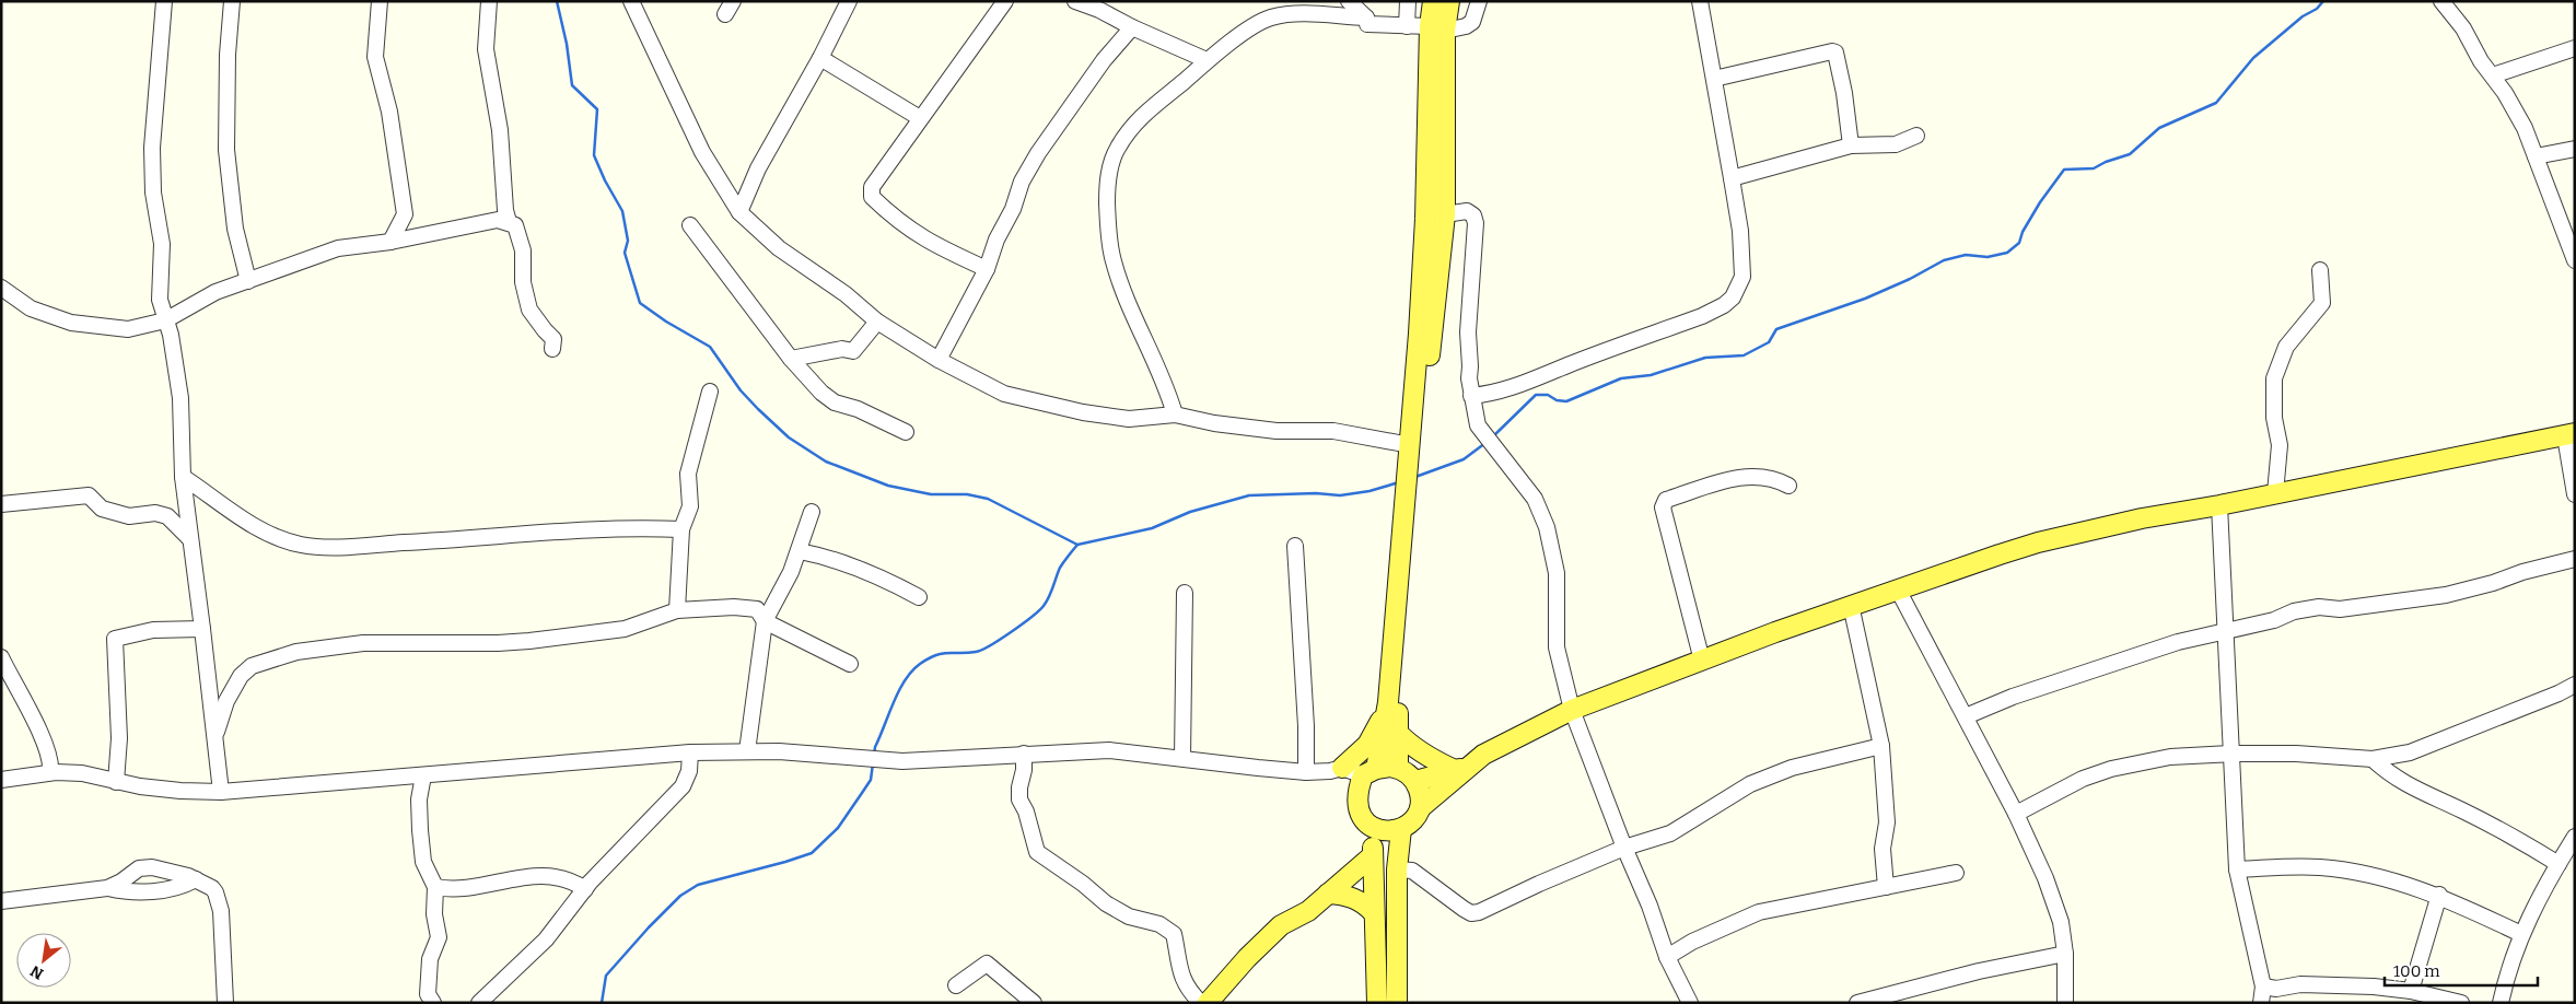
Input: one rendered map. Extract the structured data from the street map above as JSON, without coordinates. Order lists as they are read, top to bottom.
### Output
{
  "scale_bar": "100 m",
  "north": "bottom left"
}
